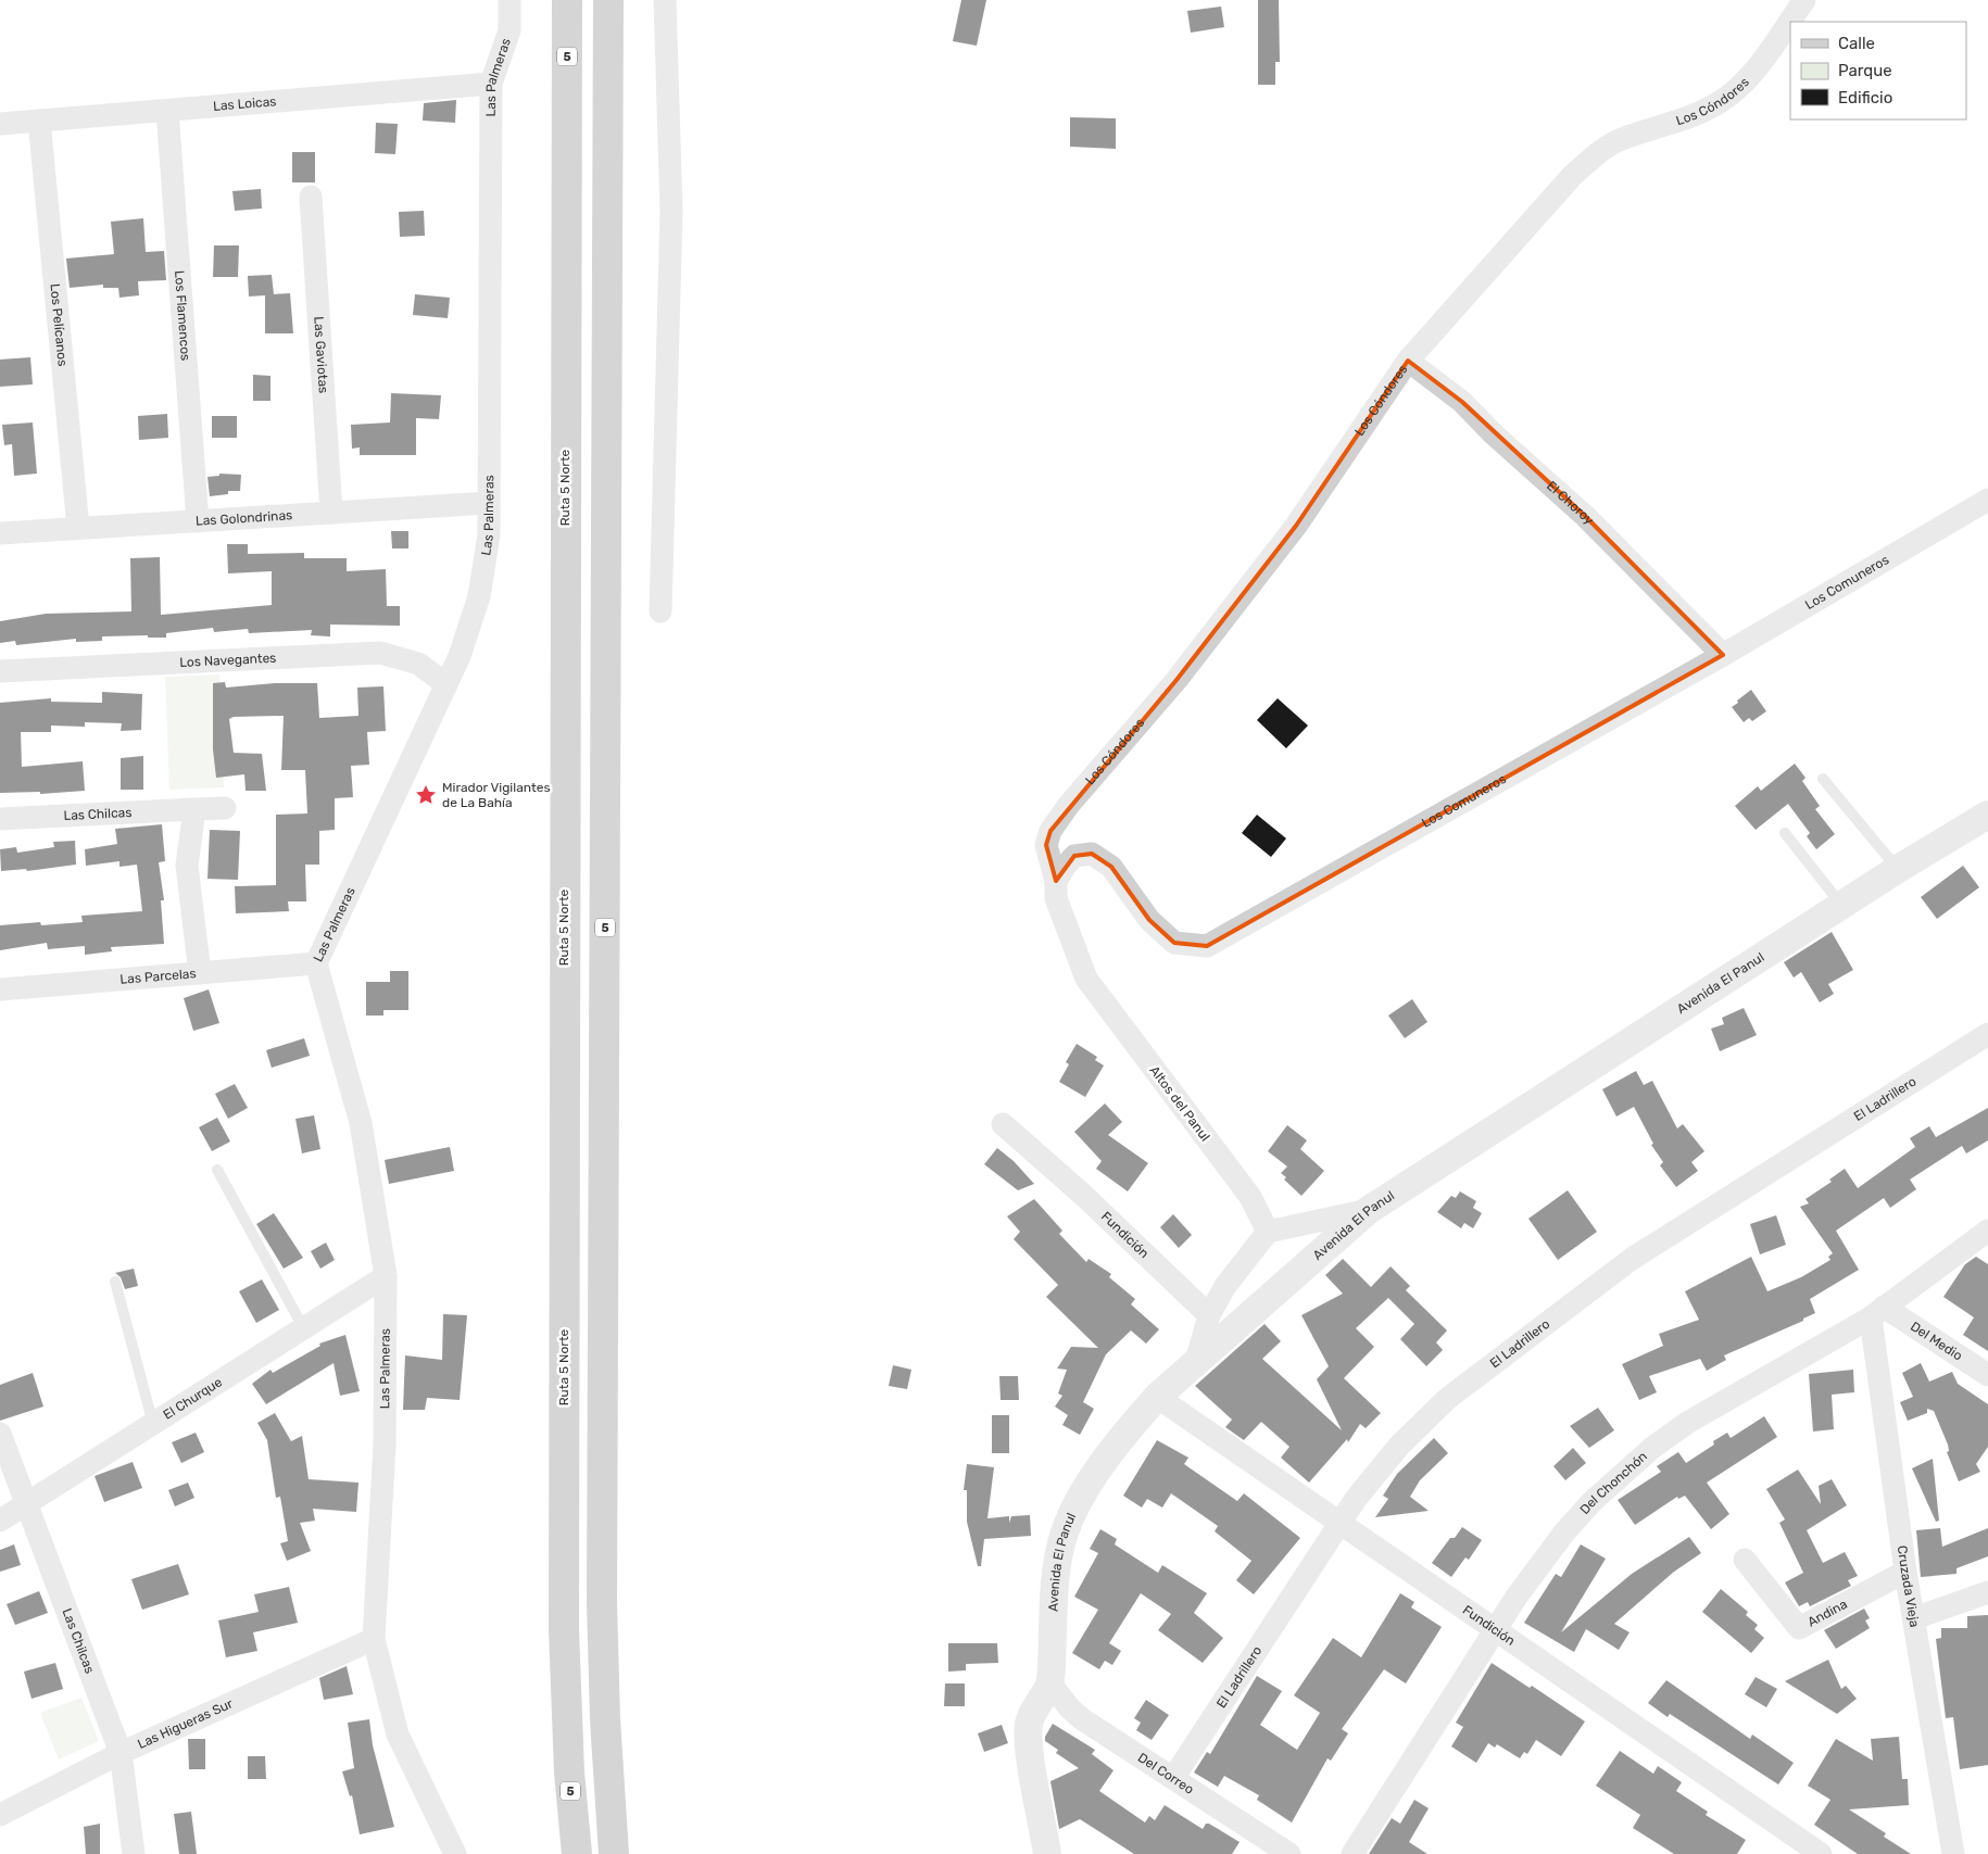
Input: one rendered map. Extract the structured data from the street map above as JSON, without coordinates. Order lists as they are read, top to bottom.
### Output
{
  "streets": {
    "highway": ["5", "Ruta 5 Norte"],
    "street": [
      "Las Palmeras",
      "Los Cóndores",
      "Las Loicas",
      "Los Flamencos",
      "Los Pelícanos",
      "Las Gaviotas",
      "El Choroy",
      "Las Golondrinas",
      "Los Comuneros",
      "Los Navegantes",
      "Las Chilcas",
      "Las Parcelas",
      "Avenida El Panul",
      "El Ladrillero",
      "Altos del Panul",
      "Fundición",
      "Del Medio",
      "El Churque",
      "Del Chonchón",
      "Cruzada Vieja",
      "Andina",
      "Las Higueras Sur",
      "Del Correo"
    ]
  },
  "crossings": [
    ["Las Palmeras", "Las Loicas"],
    ["Las Palmeras", "Las Golondrinas"],
    ["Las Palmeras", "Los Navegantes"],
    ["Las Palmeras", "Las Parcelas"],
    ["Las Palmeras", "El Churque"],
    ["Las Palmeras", "Las Higueras Sur"],
    ["Los Cóndores", "El Choroy"],
    ["Los Cóndores", "Los Comuneros"],
    ["Los Cóndores", "Altos del Panul"],
    ["Las Loicas", "Los Flamencos"],
    ["Las Loicas", "Los Pelícanos"],
    ["Los Flamencos", "Las Golondrinas"],
    ["Los Pelícanos", "Las Golondrinas"],
    ["Las Gaviotas", "Las Golondrinas"],
    ["El Choroy", "Los Comuneros"],
    ["Los Comuneros", "Altos del Panul"],
    ["Las Chilcas", "El Churque"],
    ["Las Chilcas", "Las Higueras Sur"],
    ["Avenida El Panul", "Fundición"],
    ["Avenida El Panul", "Del Correo"],
    ["El Ladrillero", "Fundición"],
    ["El Ladrillero", "Del Correo"],
    ["Fundición", "Del Chonchón"],
    ["Del Medio", "Del Chonchón"],
    ["Del Medio", "Cruzada Vieja"],
    ["Del Chonchón", "Cruzada Vieja"],
    ["Cruzada Vieja", "Andina"]
  ],
  "places": {
    "place": ["Mirador Vigilantes de La Bahía"]
  },
  "legend": ["Calle", "Parque", "Edificio"]
}
